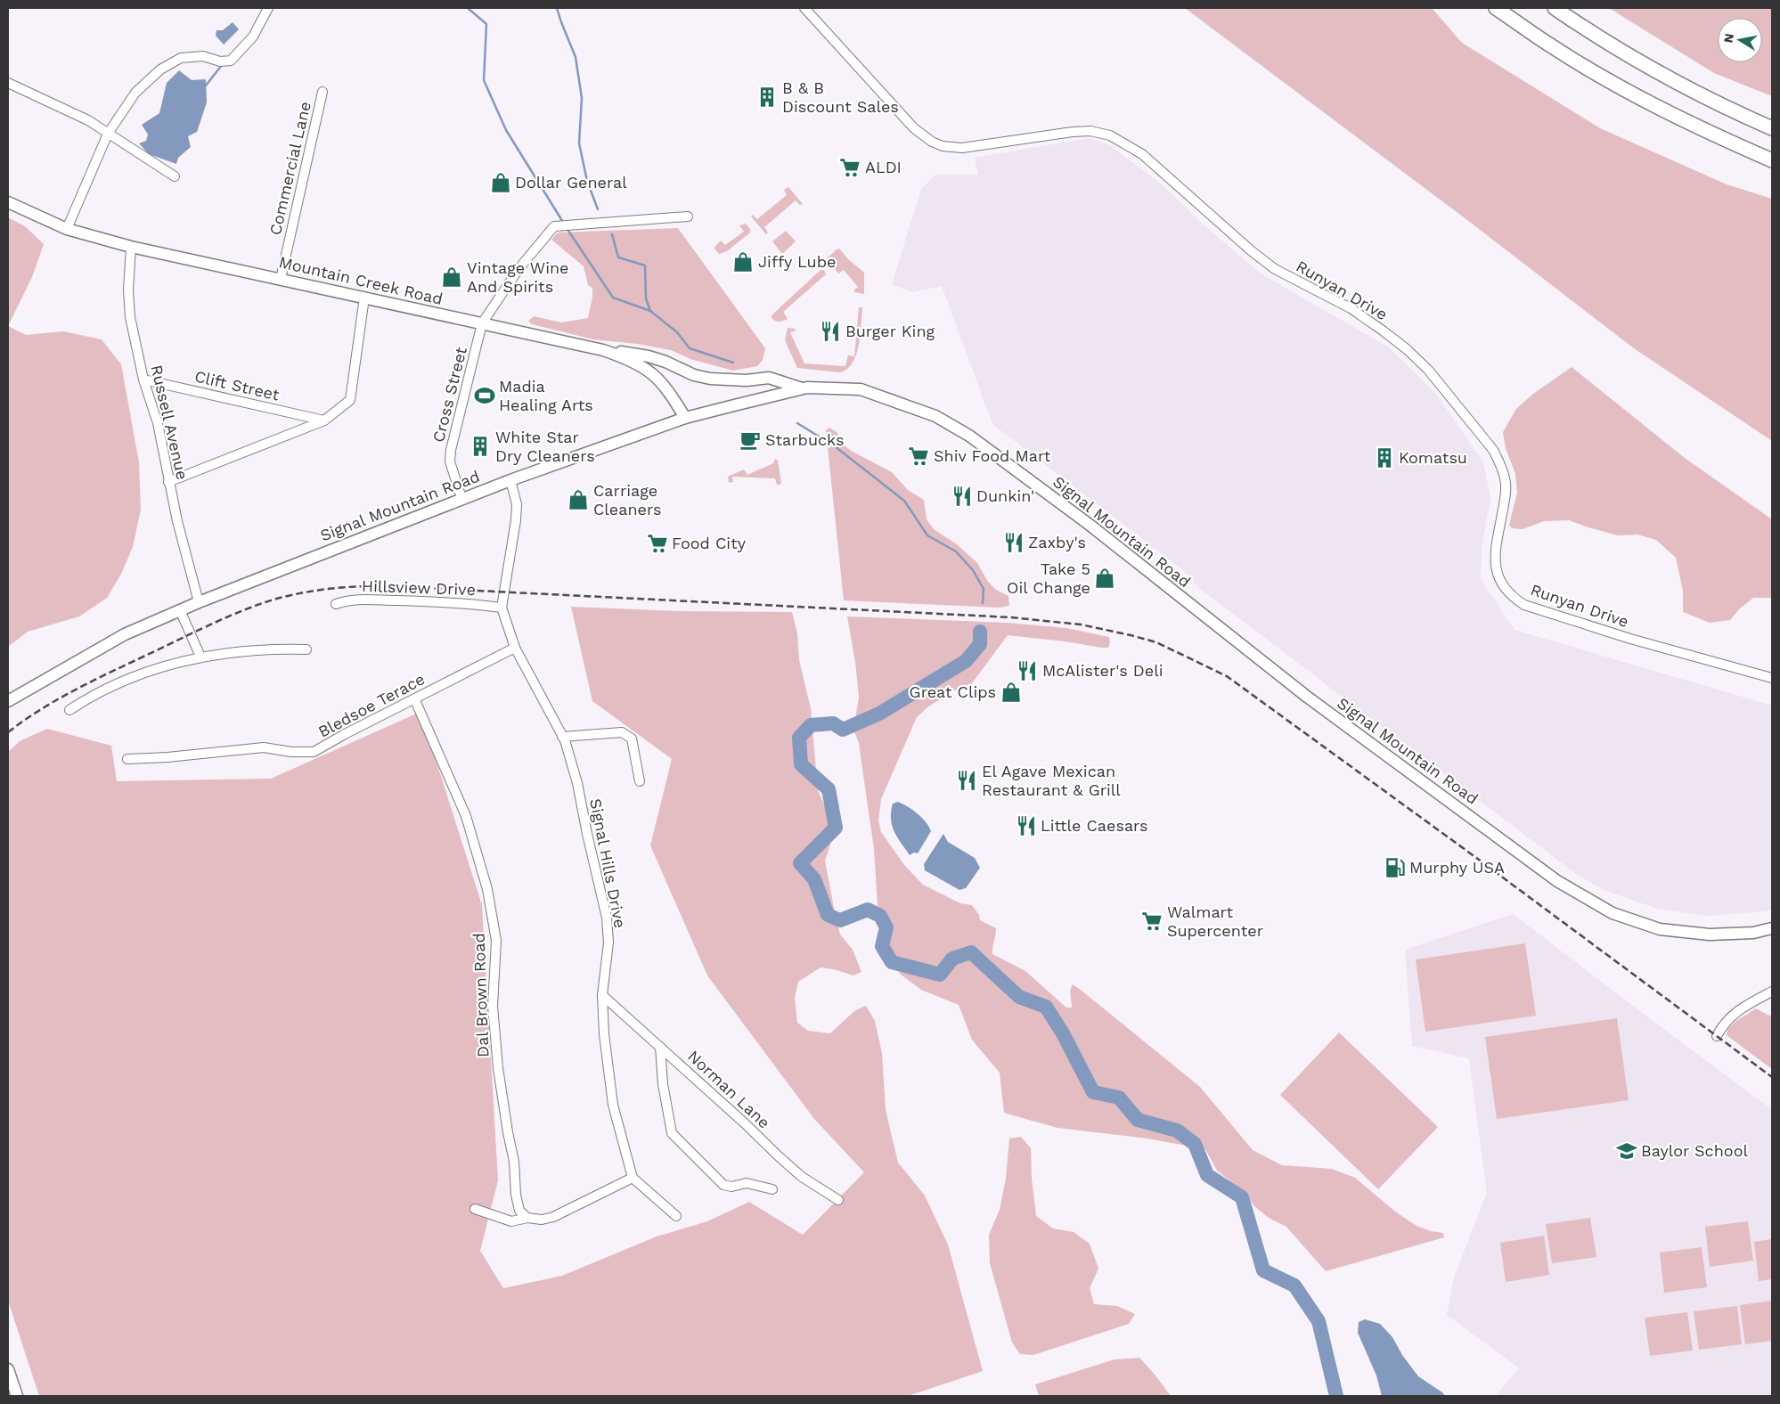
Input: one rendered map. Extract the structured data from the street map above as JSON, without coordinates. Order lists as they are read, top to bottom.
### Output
{
  "streets": {
    "main road": ["Mountain Creek Road", "Signal Mountain Road"],
    "street": [
      "Commercial Lane",
      "Runyan Drive",
      "Clift Street",
      "Cross Street",
      "Russell Avenue",
      "Hillsview Drive",
      "Bledsoe Terace",
      "Signal Hills Drive",
      "Dal Brown Road",
      "Norman Lane"
    ]
  },
  "crossings": [
    ["Commercial Lane", "Mountain Creek Road"],
    ["Mountain Creek Road", "Cross Street"],
    ["Mountain Creek Road", "Russell Avenue"],
    ["Mountain Creek Road", "Signal Mountain Road"],
    ["Clift Street", "Russell Avenue"],
    ["Cross Street", "Signal Mountain Road"],
    ["Russell Avenue", "Signal Mountain Road"],
    ["Signal Mountain Road", "Signal Hills Drive"],
    ["Hillsview Drive", "Signal Hills Drive"],
    ["Bledsoe Terace", "Signal Hills Drive"],
    ["Bledsoe Terace", "Dal Brown Road"],
    ["Signal Hills Drive", "Norman Lane"]
  ],
  "places": {
    "building": ["B & B Discount Sales", "White Star Dry Cleaners", "Komatsu"],
    "supermarket": [
      "ALDI",
      "Shiv Food Mart",
      "Food City",
      "Walmart Supercenter"
    ],
    "shop": [
      "Dollar General",
      "Jiffy Lube",
      "Vintage Wine And Spirits",
      "Carriage Cleaners",
      "Take 5 Oil Change",
      "Great Clips"
    ],
    "restaurant": [
      "Burger King",
      "Dunkin'",
      "Zaxby's",
      "McAlister's Deli",
      "El Agave Mexican Restaurant & Grill",
      "Little Caesars"
    ],
    "sports": ["Madia Healing Arts"],
    "cafe": ["Starbucks"],
    "fuel station": ["Murphy USA"],
    "school or university": ["Baylor School"]
  },
  "north": "left"
}
